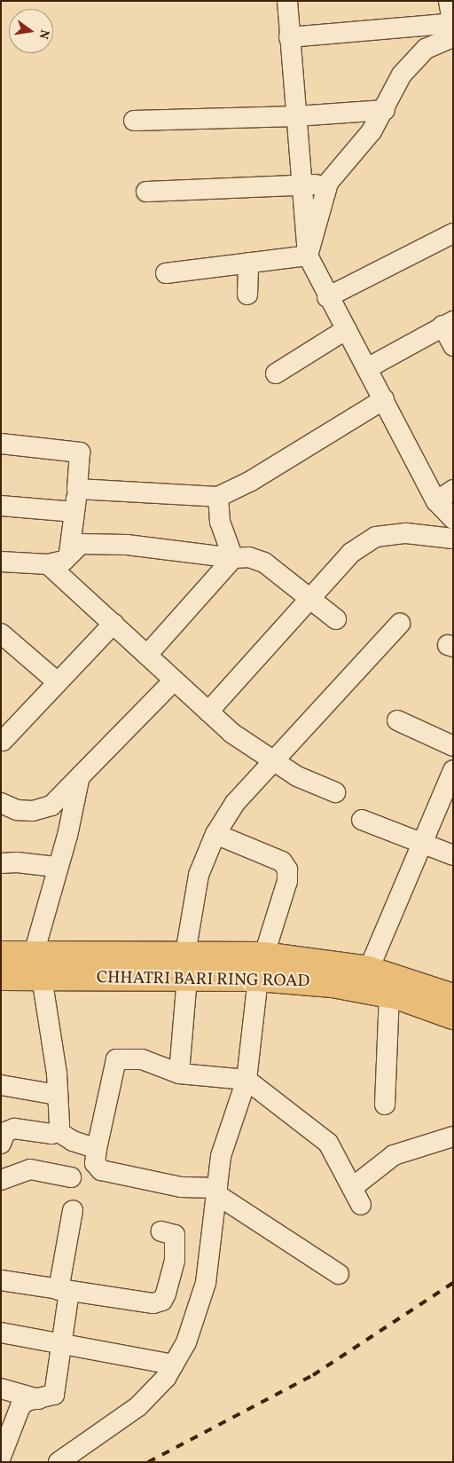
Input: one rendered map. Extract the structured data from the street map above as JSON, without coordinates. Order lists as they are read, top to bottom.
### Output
{
  "streets": {
    "main road": ["CHHATRI BARI RING ROAD"]
  },
  "north": "right"
}
